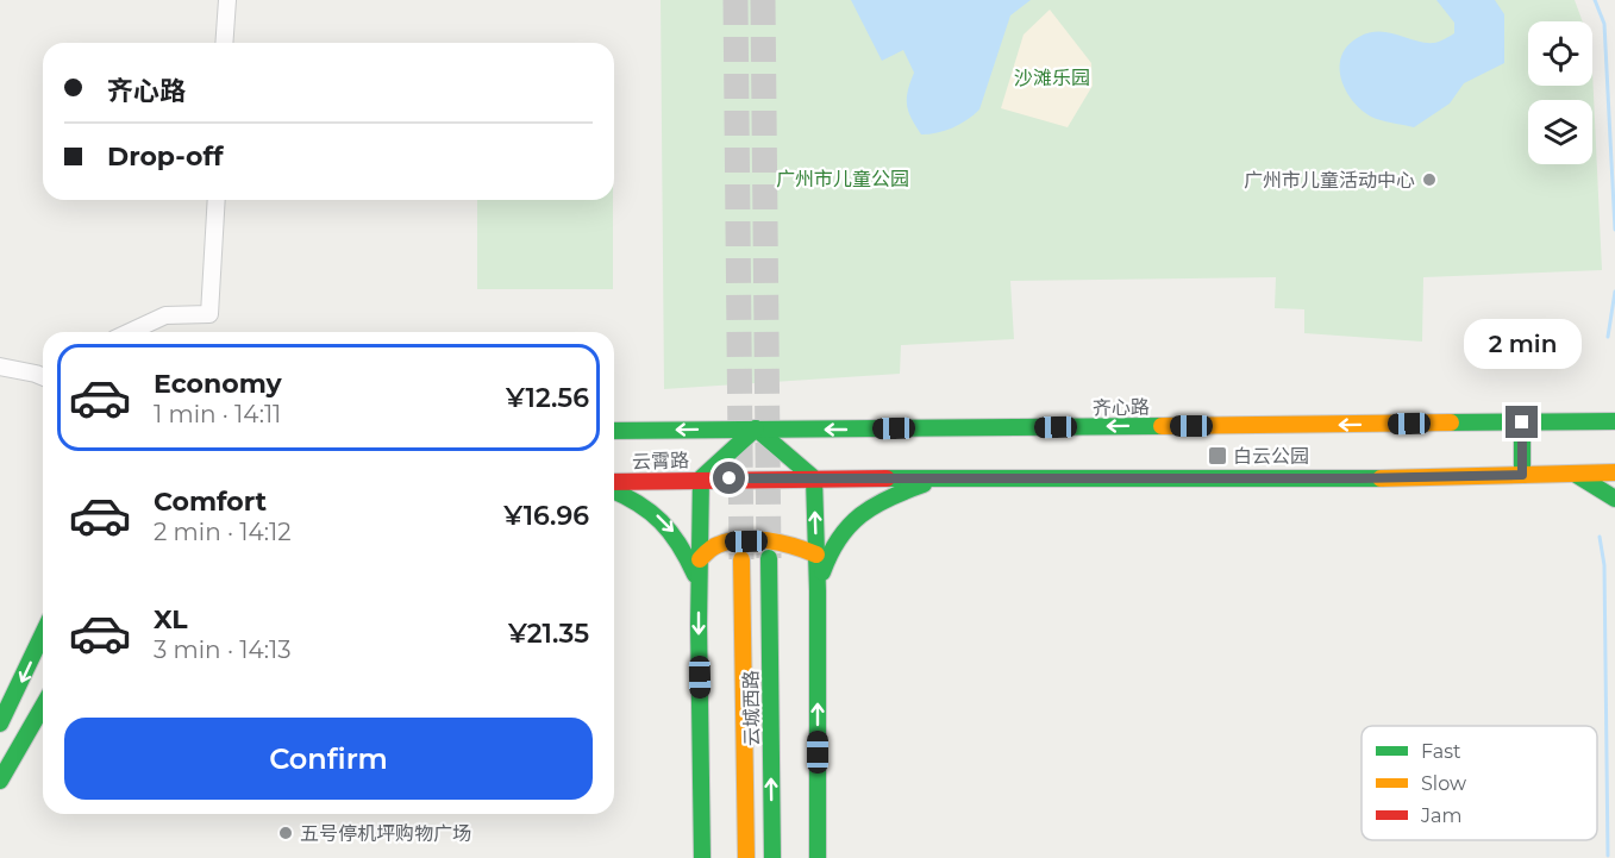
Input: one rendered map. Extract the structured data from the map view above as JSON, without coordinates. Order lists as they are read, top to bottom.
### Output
{
  "streets": {
    "main road": ["齐心路", "云霄路", "云城西路"]
  },
  "crossings": [
    ["齐心路", "云霄路"]
  ],
  "parks": ["沙滩乐园", "广州市儿童公园"],
  "places": {
    "other": ["广州市儿童活动中心", "五号停机坪购物广场"],
    "transit": ["白云公园"]
  },
  "legend": ["Fast", "Slow", "Jam"],
  "page": {
    "banner": ["齐心路", "Drop-off"],
    "bubble": "2 min",
    "list": [
      {
        "name": "Economy",
        "note": "1 min · 14:11",
        "value": "¥12.56"
      },
      {
        "name": "Comfort",
        "note": "2 min · 14:12",
        "value": "¥16.96"
      },
      {
        "name": "XL",
        "note": "3 min · 14:13",
        "value": "¥21.35"
      }
    ],
    "buttons": "Confirm"
  }
}
